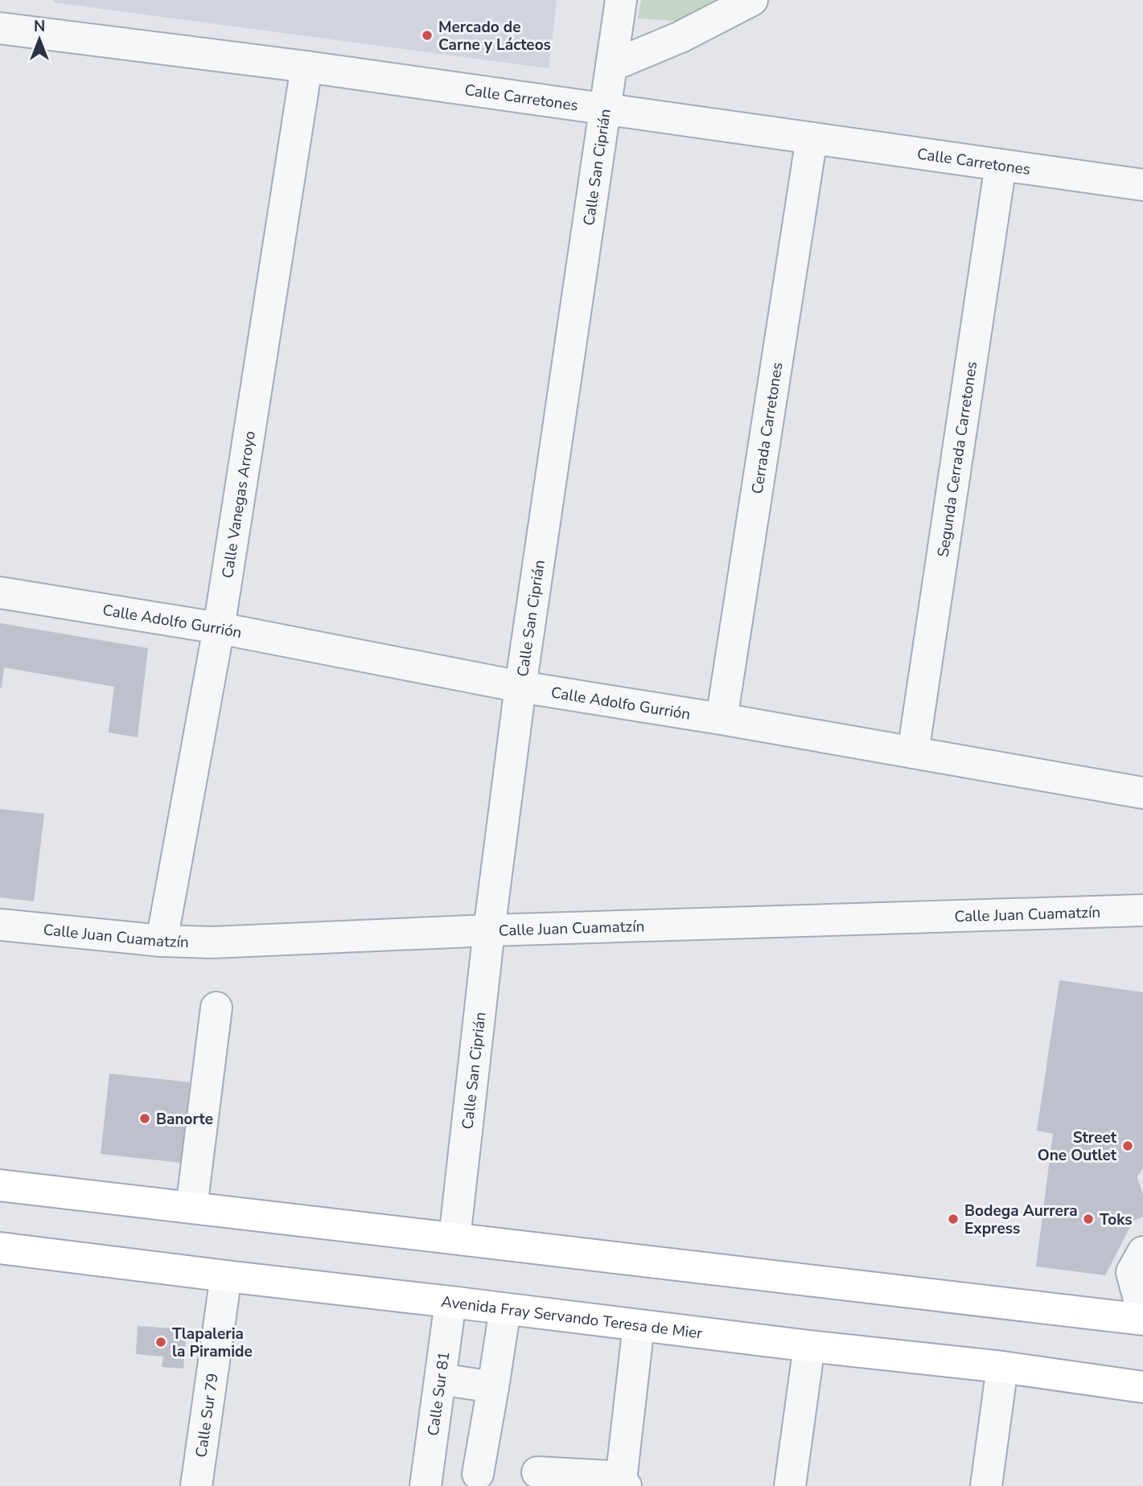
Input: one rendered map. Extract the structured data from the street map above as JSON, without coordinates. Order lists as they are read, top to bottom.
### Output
{
  "streets": {
    "main road": ["Avenida Fray Servando Teresa de Mier"],
    "street": [
      "Calle Carretones",
      "Calle San Ciprián",
      "Cerrada Carretones",
      "Segunda Cerrada Carretones",
      "Calle Vanegas Arroyo",
      "Calle Adolfo Gurrión",
      "Calle Juan Cuamatzín",
      "Calle Sur 81",
      "Calle Sur 79"
    ]
  },
  "crossings": [
    ["Calle Carretones", "Calle San Ciprián"],
    ["Calle Carretones", "Cerrada Carretones"],
    ["Calle Carretones", "Segunda Cerrada Carretones"],
    ["Calle Carretones", "Calle Vanegas Arroyo"],
    ["Calle San Ciprián", "Calle Adolfo Gurrión"],
    ["Calle San Ciprián", "Calle Juan Cuamatzín"],
    ["Cerrada Carretones", "Calle Adolfo Gurrión"],
    ["Segunda Cerrada Carretones", "Calle Adolfo Gurrión"],
    ["Calle Vanegas Arroyo", "Calle Adolfo Gurrión"],
    ["Calle Vanegas Arroyo", "Calle Juan Cuamatzín"],
    ["Avenida Fray Servando Teresa de Mier", "Calle Sur 81"],
    ["Avenida Fray Servando Teresa de Mier", "Calle Sur 79"]
  ],
  "places": [
    "Mercado de Carne y Lácteos",
    "Banorte",
    "Street One Outlet",
    "Bodega Aurrera Express",
    "Toks",
    "Tlapaleria la Piramide"
  ],
  "north": "top"
}
